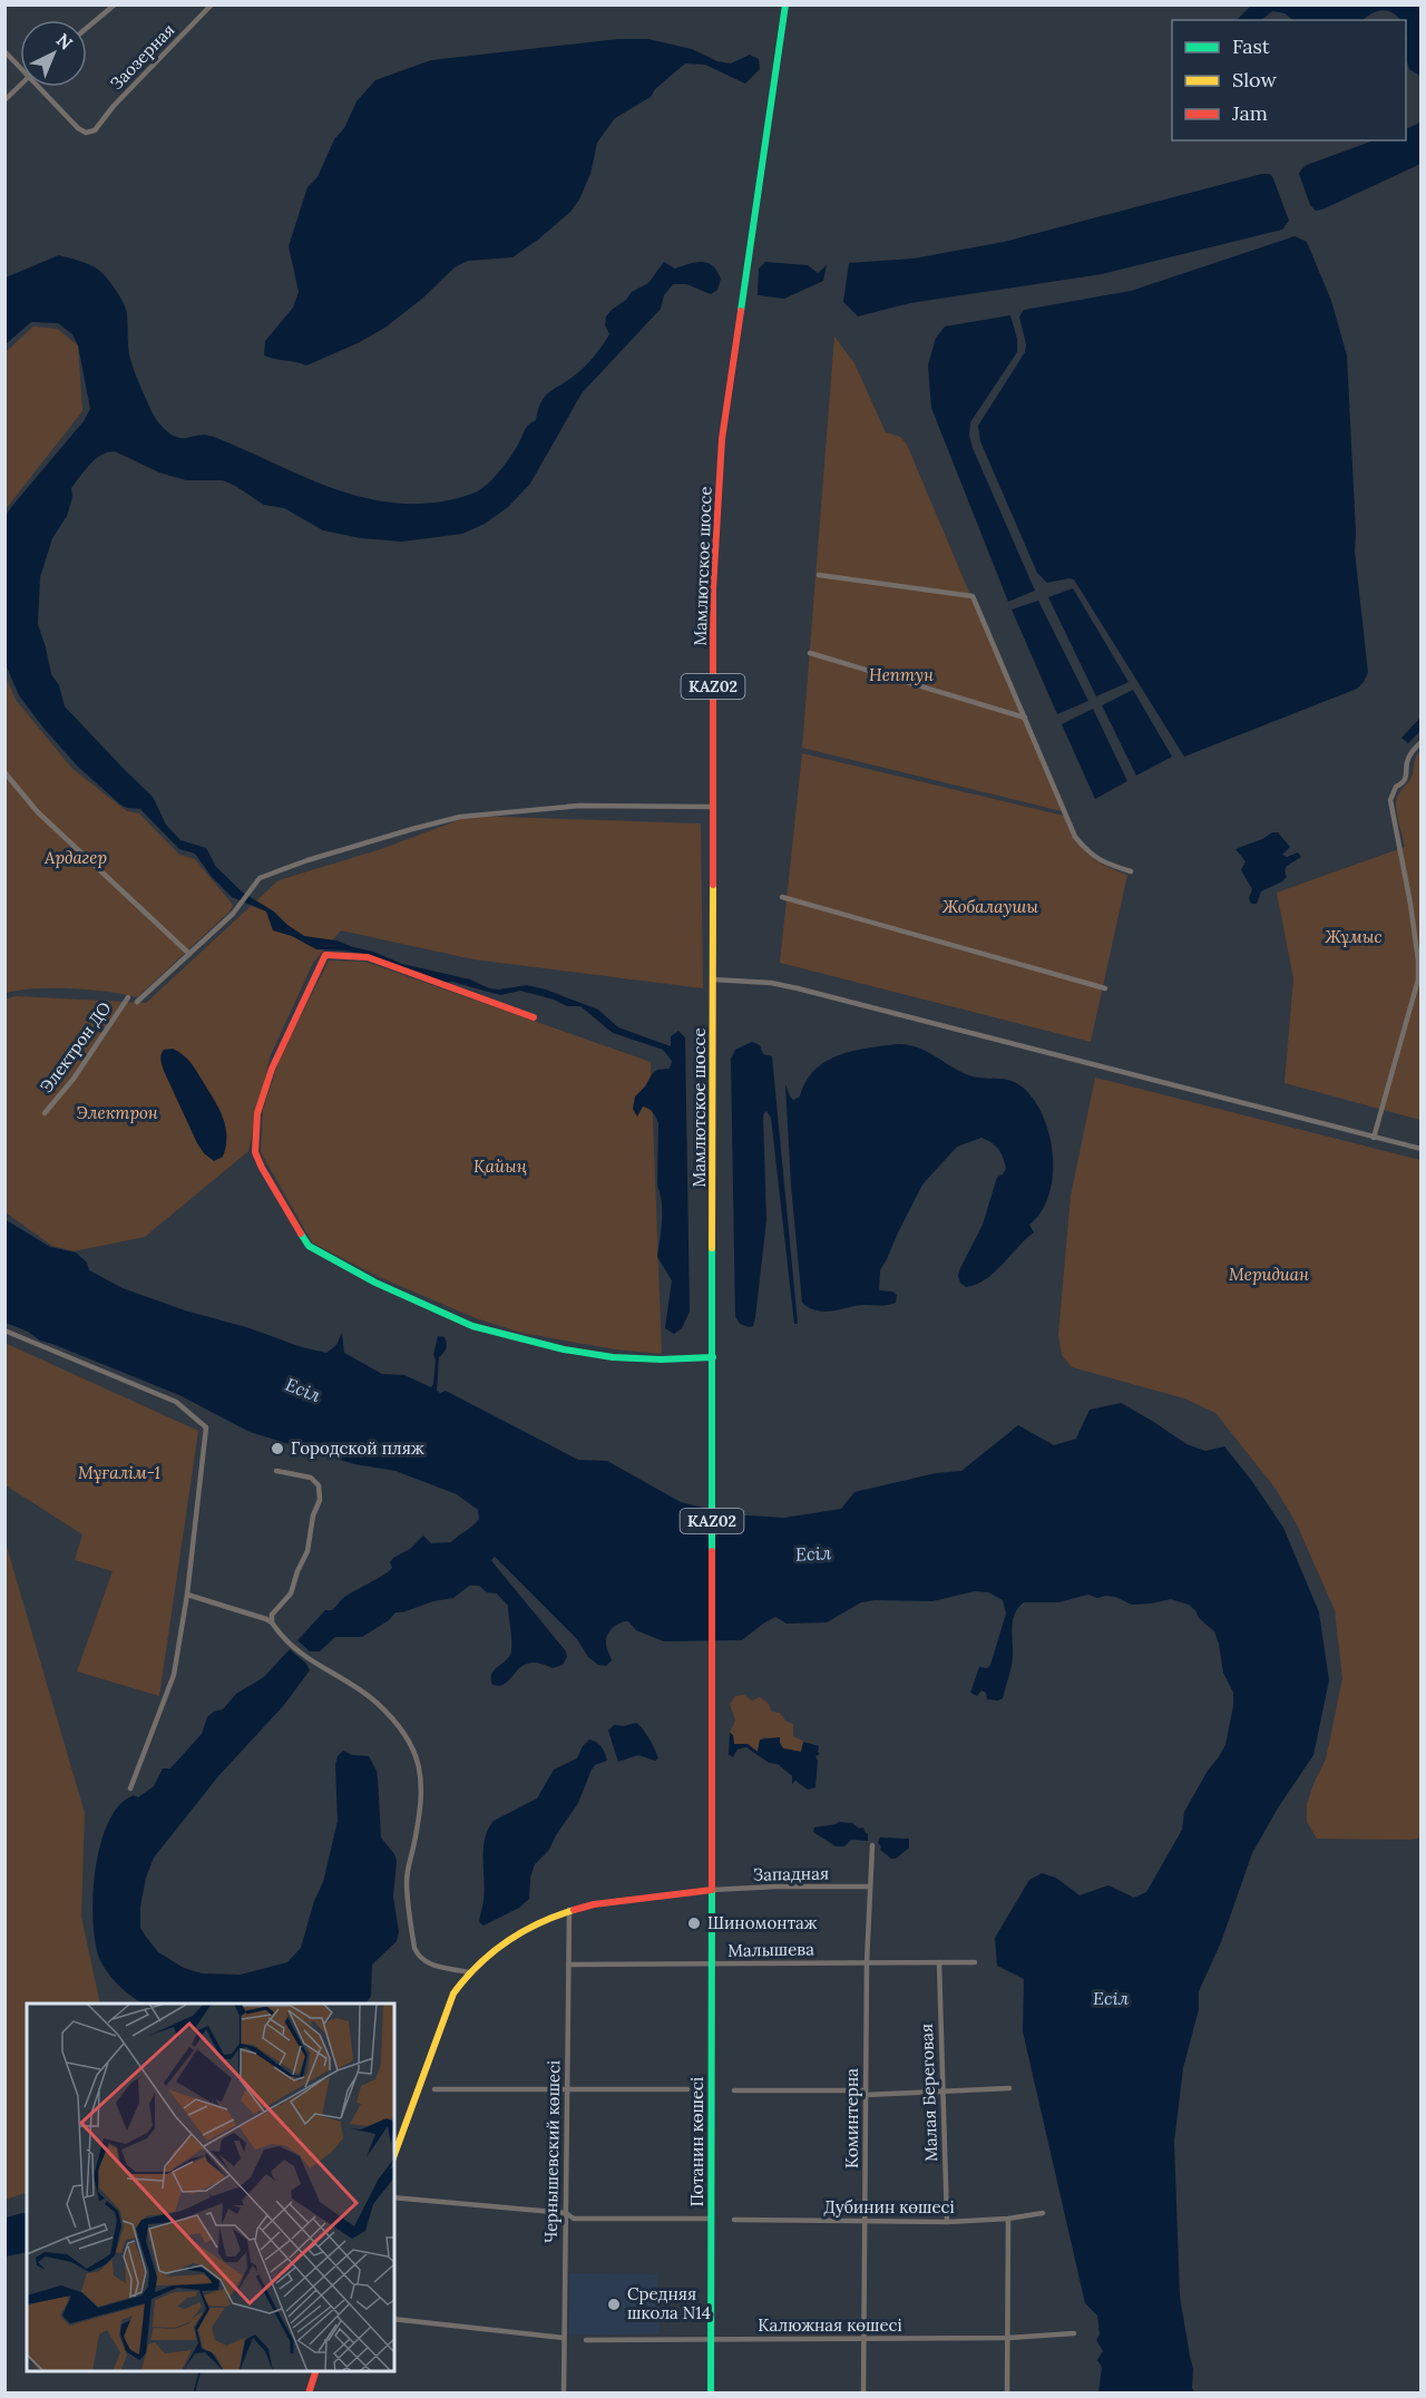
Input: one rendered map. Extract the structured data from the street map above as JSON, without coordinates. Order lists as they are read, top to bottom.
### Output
{
  "streets": {
    "main road": ["Мамлютское шоссе", "KAZ02", "Потанин көшесі"],
    "street": [
      "Заозерная",
      "Электрон ДО",
      "Западная",
      "Малышева",
      "Малая Береговая",
      "Коминтерна",
      "Чернышевский көшесі",
      "Дубинин көшесі",
      "Калюжная көшесі"
    ]
  },
  "crossings": [
    ["Мамлютское шоссе", "Западная"],
    ["Мамлютское шоссе", "Потанин көшесі"],
    ["Западная", "Коминтерна"],
    ["Западная", "Потанин көшесі"],
    ["Малышева", "Малая Береговая"],
    ["Малышева", "Коминтерна"],
    ["Малышева", "Потанин көшесі"],
    ["Малышева", "Чернышевский көшесі"],
    ["Малая Береговая", "Дубинин көшесі"],
    ["Коминтерна", "Дубинин көшесі"],
    ["Коминтерна", "Калюжная көшесі"],
    ["Потанин көшесі", "Калюжная көшесі"]
  ],
  "water": ["Есіл"],
  "parks": [
    "Нептун",
    "Ардагер",
    "Жобалаушы",
    "Жұмыс",
    "Электрон",
    "Қайың",
    "Меридиан",
    "Мұғалім-1"
  ],
  "places": ["Городской пляж", "Шиномонтаж", "Средняя школа N14"],
  "legend": ["Fast", "Slow", "Jam"],
  "north": "top right"
}
